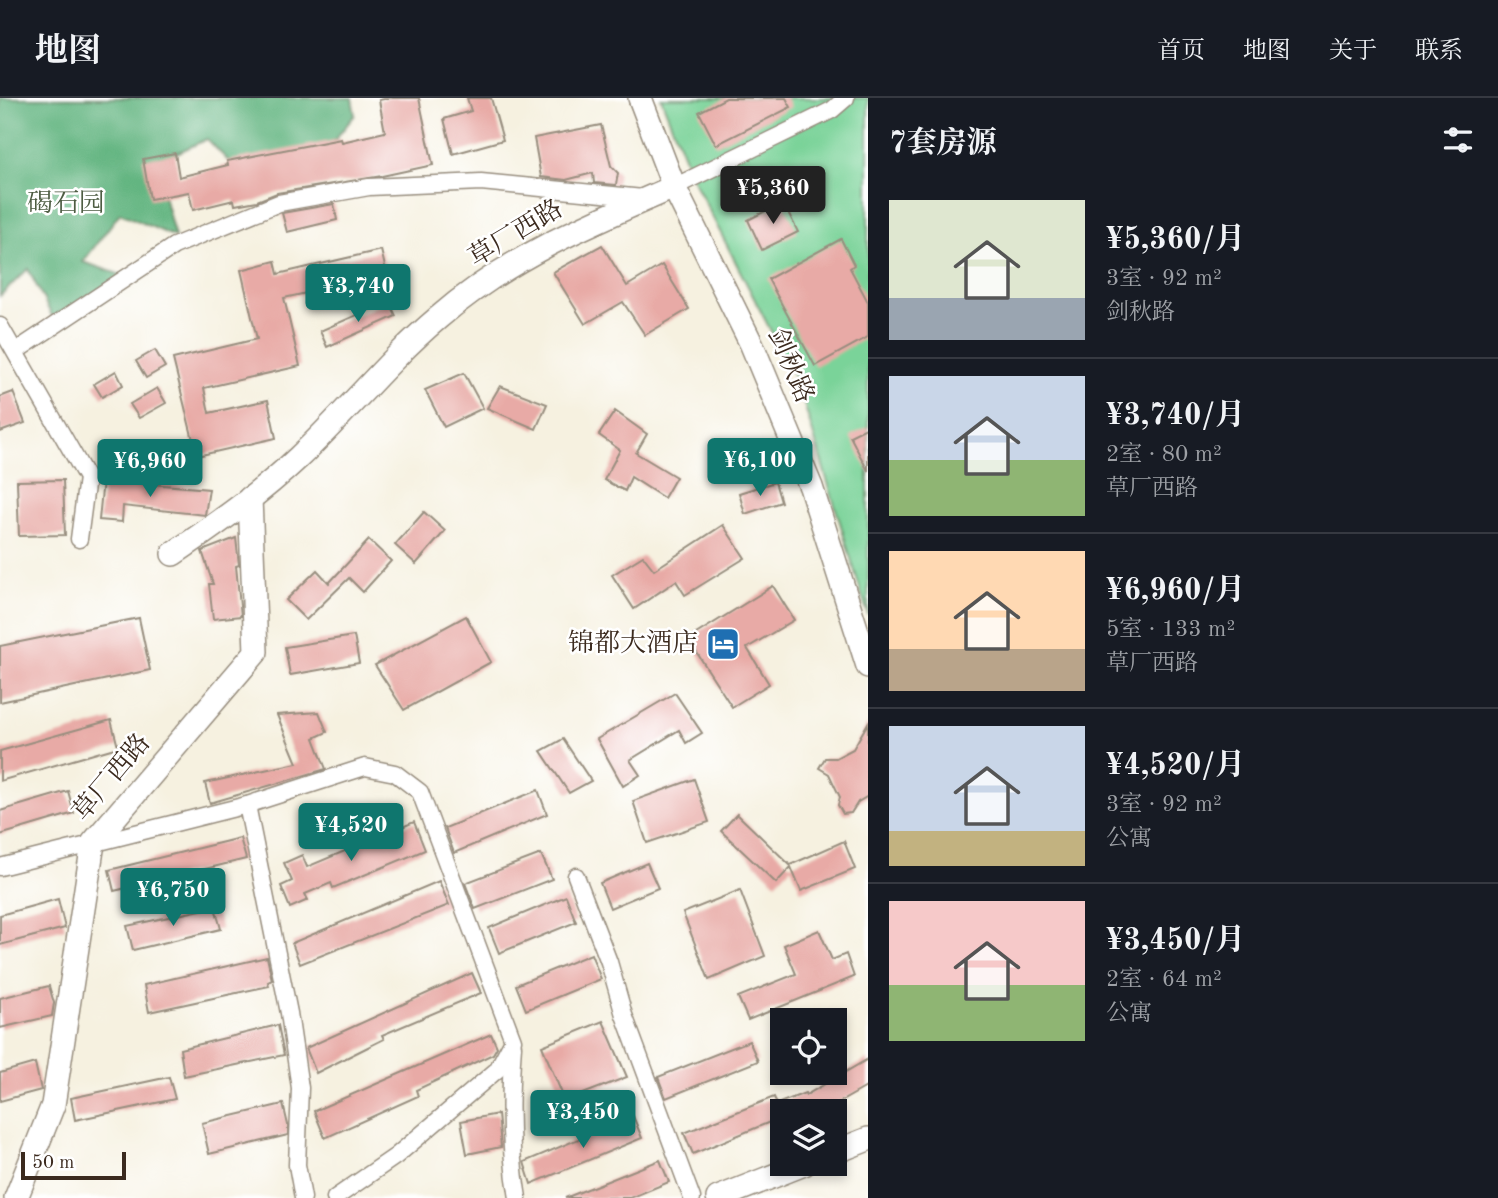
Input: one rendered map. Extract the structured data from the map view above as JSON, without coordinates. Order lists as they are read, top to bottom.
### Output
{
  "streets": {
    "main road": ["草厂西路", "剑秋路"]
  },
  "crossings": [
    ["草厂西路", "剑秋路"]
  ],
  "parks": ["碣石园"],
  "places": {
    "hotel": ["锦都大酒店"]
  },
  "scale_bar": "50 m",
  "page": {
    "header": "地图",
    "nav": [
      "首页",
      "地图",
      "关于",
      "联系"
    ],
    "heading": "7套房源",
    "price": [
      "¥5,360",
      "¥3,740",
      "¥6,100",
      "¥6,960",
      "¥4,520",
      "¥6,750",
      "¥3,450"
    ],
    "list": [
      {
        "name": "¥5,360/月",
        "note": "3室 · 92 m² · 剑秋路"
      },
      {
        "name": "¥3,740/月",
        "note": "2室 · 80 m² · 草厂西路"
      },
      {
        "name": "¥6,960/月",
        "note": "5室 · 133 m² · 草厂西路"
      },
      {
        "name": "¥4,520/月",
        "note": "3室 · 92 m² · 公寓"
      },
      {
        "name": "¥3,450/月",
        "note": "2室 · 64 m² · 公寓"
      }
    ],
    "scale": "50 m"
  }
}
